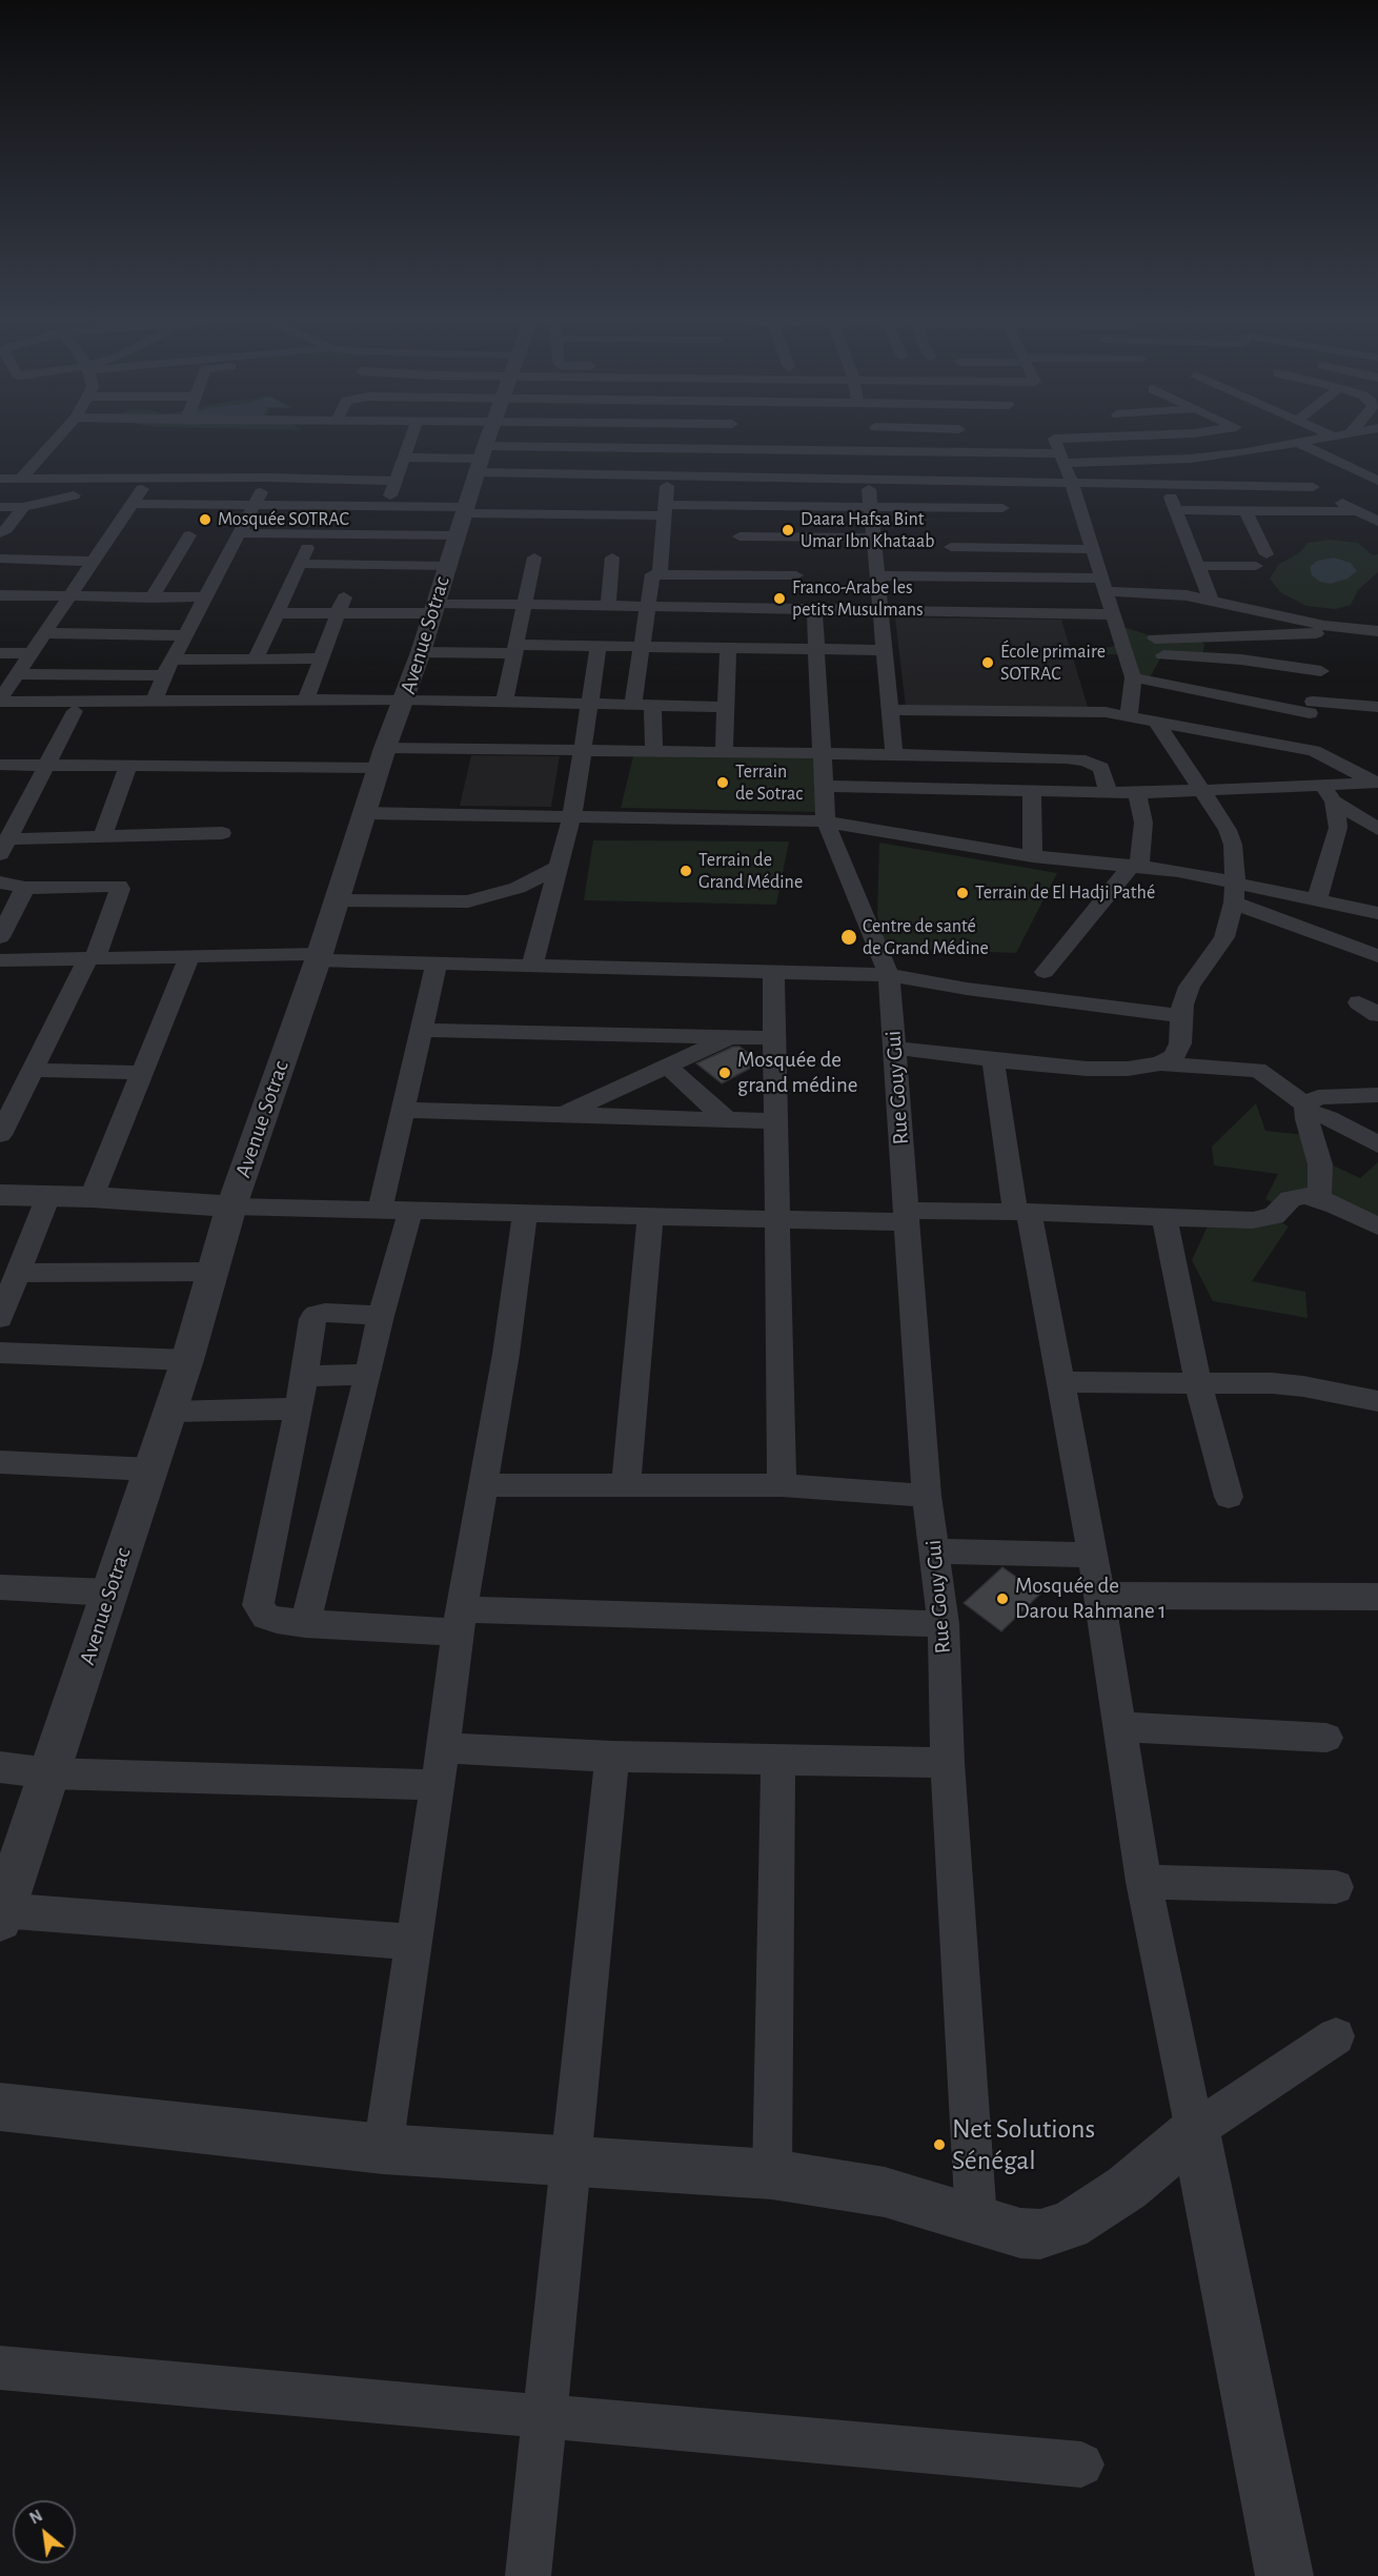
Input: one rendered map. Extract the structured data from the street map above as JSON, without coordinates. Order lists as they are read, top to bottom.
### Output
{
  "streets": {
    "street": ["Avenue Sotrac", "Rue Gouy Gui"]
  },
  "places": [
    "Mosquée SOTRAC",
    "Daara Hafsa Bint Umar Ibn Khataab",
    "Franco-Arabe les petits Musulmans",
    "École primaire SOTRAC",
    "Terrain de Sotrac",
    "Terrain de Grand Médine",
    "Terrain de El Hadji Pathé",
    "Centre de santé de Grand Médine",
    "Mosquée de grand médine",
    "Mosquée de Darou Rahmane 1",
    "Net Solutions Sénégal"
  ],
  "north": "top left"
}
